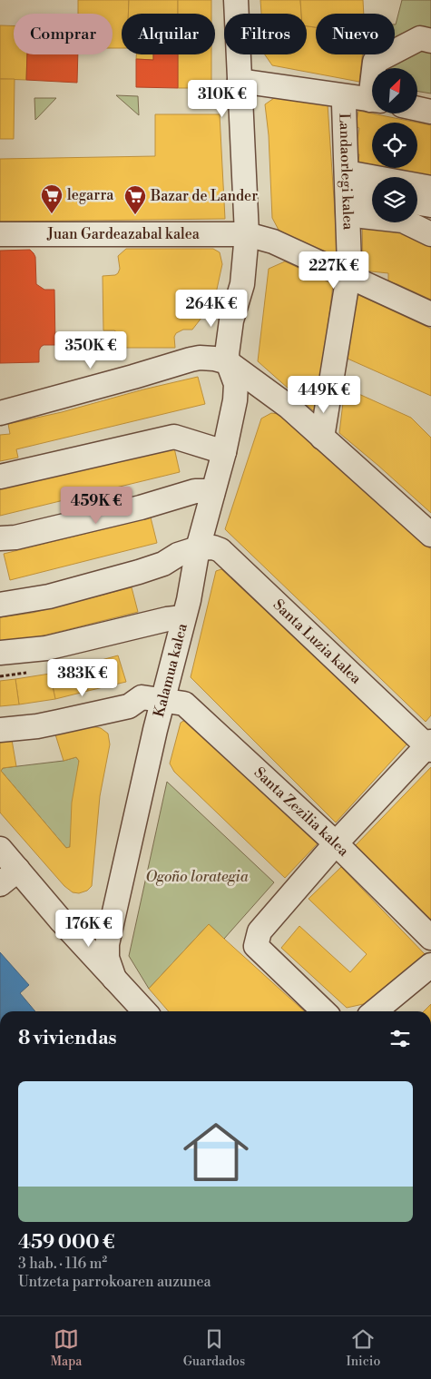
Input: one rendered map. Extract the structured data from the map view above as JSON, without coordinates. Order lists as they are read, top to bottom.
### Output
{
  "streets": {
    "street": [
      "Landaorlegi kalea",
      "Juan Gardeazabal kalea",
      "Santa Luzia kalea",
      "Kalamua kalea",
      "Santa Zezilia kalea"
    ]
  },
  "crossings": [
    ["Landaorlegi kalea", "Juan Gardeazabal kalea"],
    ["Santa Luzia kalea", "Kalamua kalea"],
    ["Kalamua kalea", "Santa Zezilia kalea"]
  ],
  "parks": ["Ogoño lorategia"],
  "places": {
    "supermarket": ["legarra", "Bazar de Lander"]
  },
  "north": "top right",
  "page": {
    "chip": [
      "Comprar",
      "Alquilar",
      "Filtros",
      "Nuevo"
    ],
    "price": [
      "310K €",
      "227K €",
      "264K €",
      "350K €",
      "449K €",
      "459K €",
      "383K €",
      "176K €"
    ],
    "heading": "8 viviendas",
    "list": [
      {
        "name": "459 000 €",
        "note": "3 hab. · 116 m² · Untzeta parrokoaren auzunea"
      }
    ],
    "tabs": ["Mapa", "Guardados", "Inicio"]
  }
}
